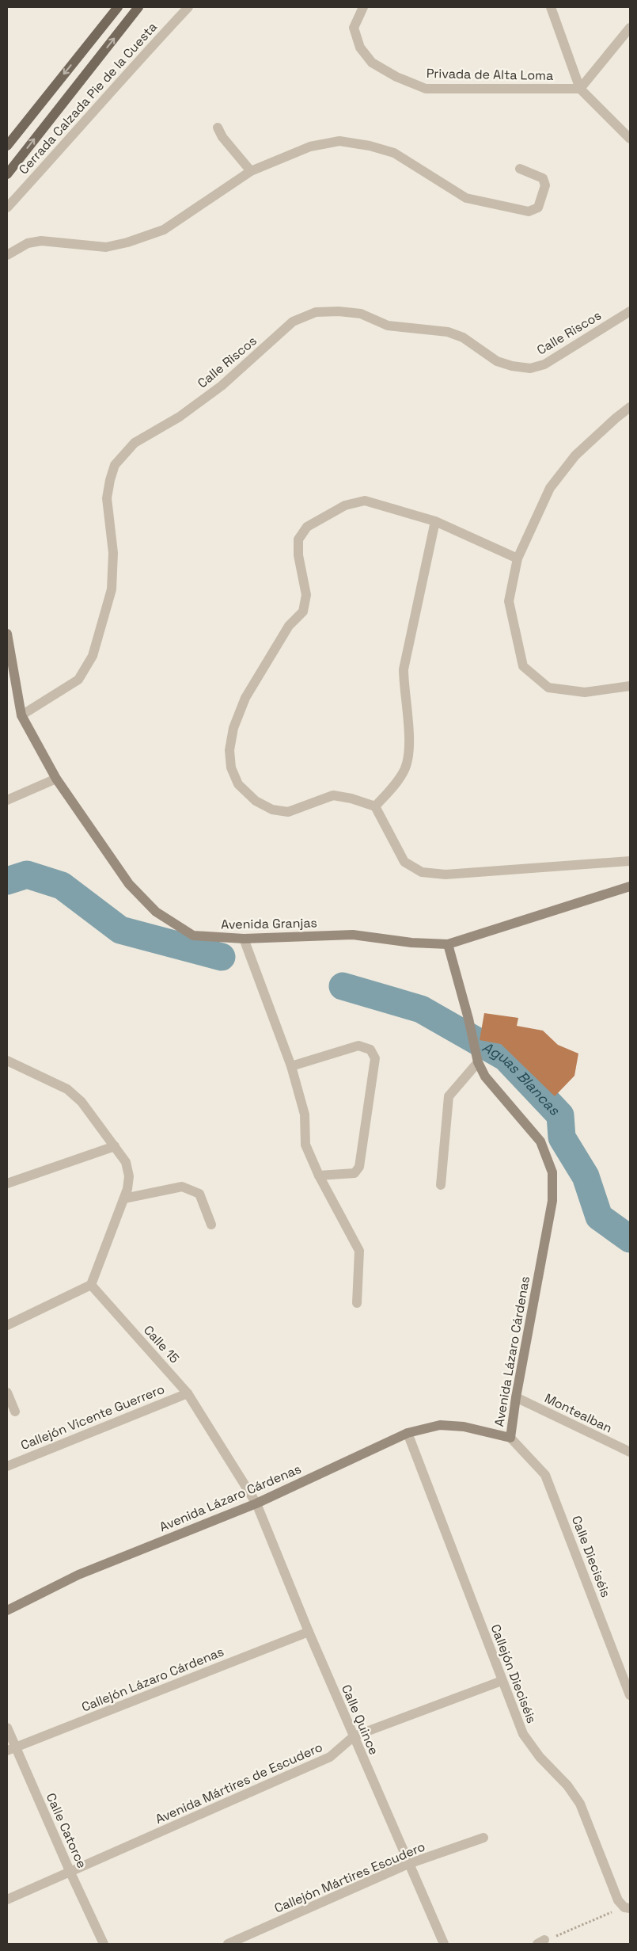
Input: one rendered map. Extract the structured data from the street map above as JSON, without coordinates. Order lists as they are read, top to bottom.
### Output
{
  "streets": {
    "main road": ["Avenida Granjas", "Avenida Lázaro Cárdenas"],
    "street": [
      "Privada de Alta Loma",
      "Cerrada Calzada Pie de la Cuesta",
      "Calle Riscos",
      "Calle 15",
      "Montealban",
      "Callejón Vicente Guerrero",
      "Calle Dieciséis",
      "Callejón Dieciséis",
      "Callejón Lázaro Cárdenas",
      "Calle Quince",
      "Avenida Mártires de Escudero",
      "Calle Catorce",
      "Callejón Mártires Escudero"
    ]
  },
  "crossings": [
    ["Calle Riscos", "Avenida Granjas"],
    ["Avenida Granjas", "Avenida Lázaro Cárdenas"],
    ["Calle 15", "Avenida Lázaro Cárdenas"],
    ["Calle 15", "Callejón Vicente Guerrero"],
    ["Calle 15", "Calle Quince"],
    ["Avenida Lázaro Cárdenas", "Montealban"],
    ["Avenida Lázaro Cárdenas", "Calle Dieciséis"],
    ["Avenida Lázaro Cárdenas", "Callejón Dieciséis"],
    ["Avenida Lázaro Cárdenas", "Calle Quince"],
    ["Callejón Dieciséis", "Avenida Mártires de Escudero"],
    ["Callejón Lázaro Cárdenas", "Calle Quince"],
    ["Callejón Lázaro Cárdenas", "Calle Catorce"],
    ["Calle Quince", "Avenida Mártires de Escudero"],
    ["Calle Quince", "Callejón Mártires Escudero"],
    ["Avenida Mártires de Escudero", "Calle Catorce"]
  ],
  "water": ["Aguas Blancas"]
}
